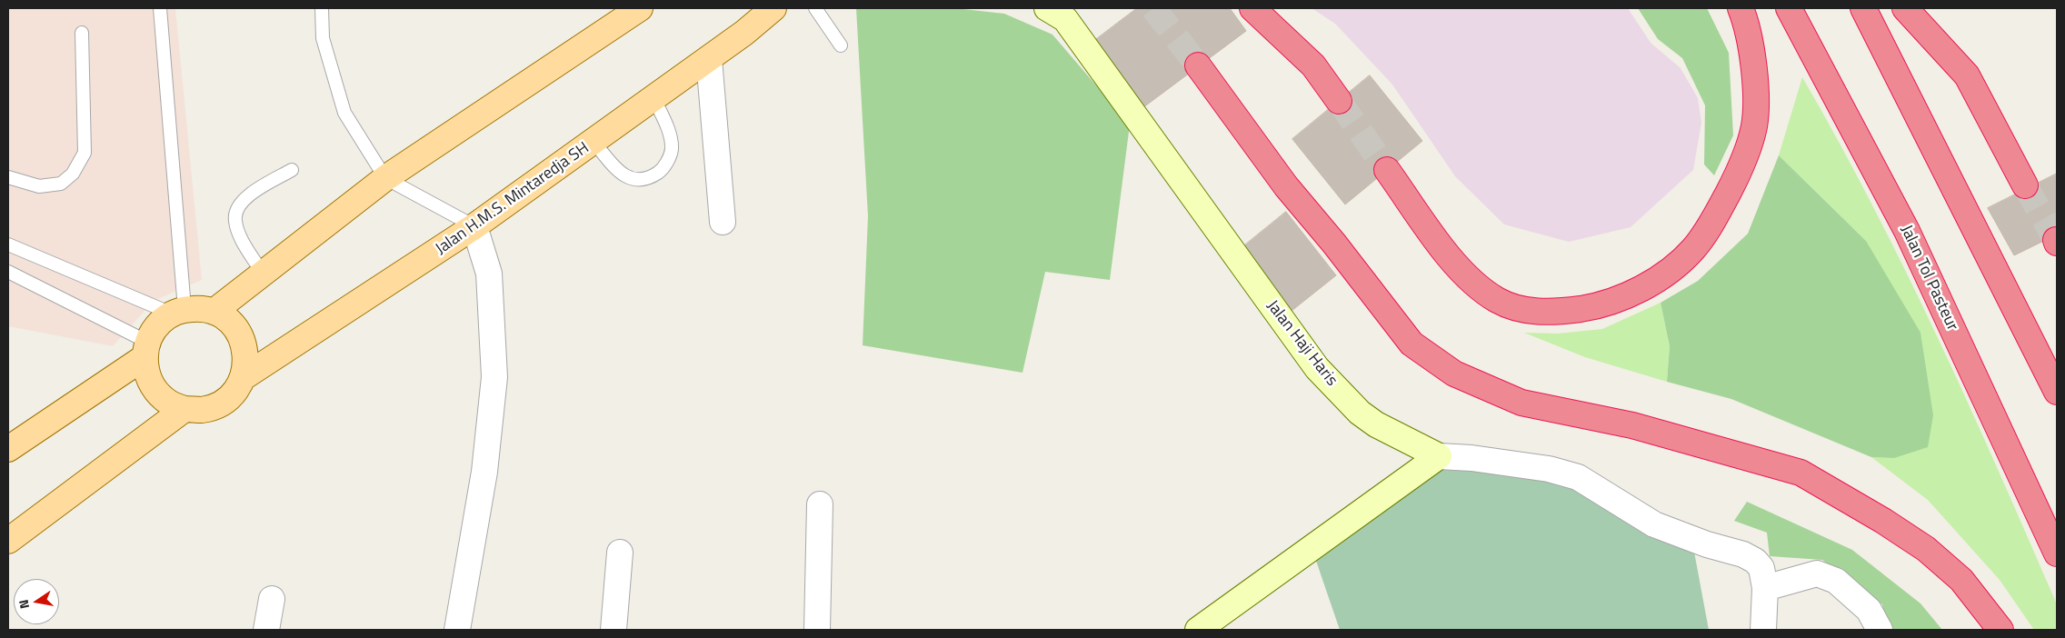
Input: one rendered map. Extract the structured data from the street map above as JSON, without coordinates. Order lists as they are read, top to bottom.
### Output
{
  "streets": {
    "highway": ["Jalan Tol Pasteur"],
    "main road": ["Jalan H.M.S. Mintaredja SH"],
    "street": ["Jalan Haji Haris"]
  },
  "north": "left"
}
